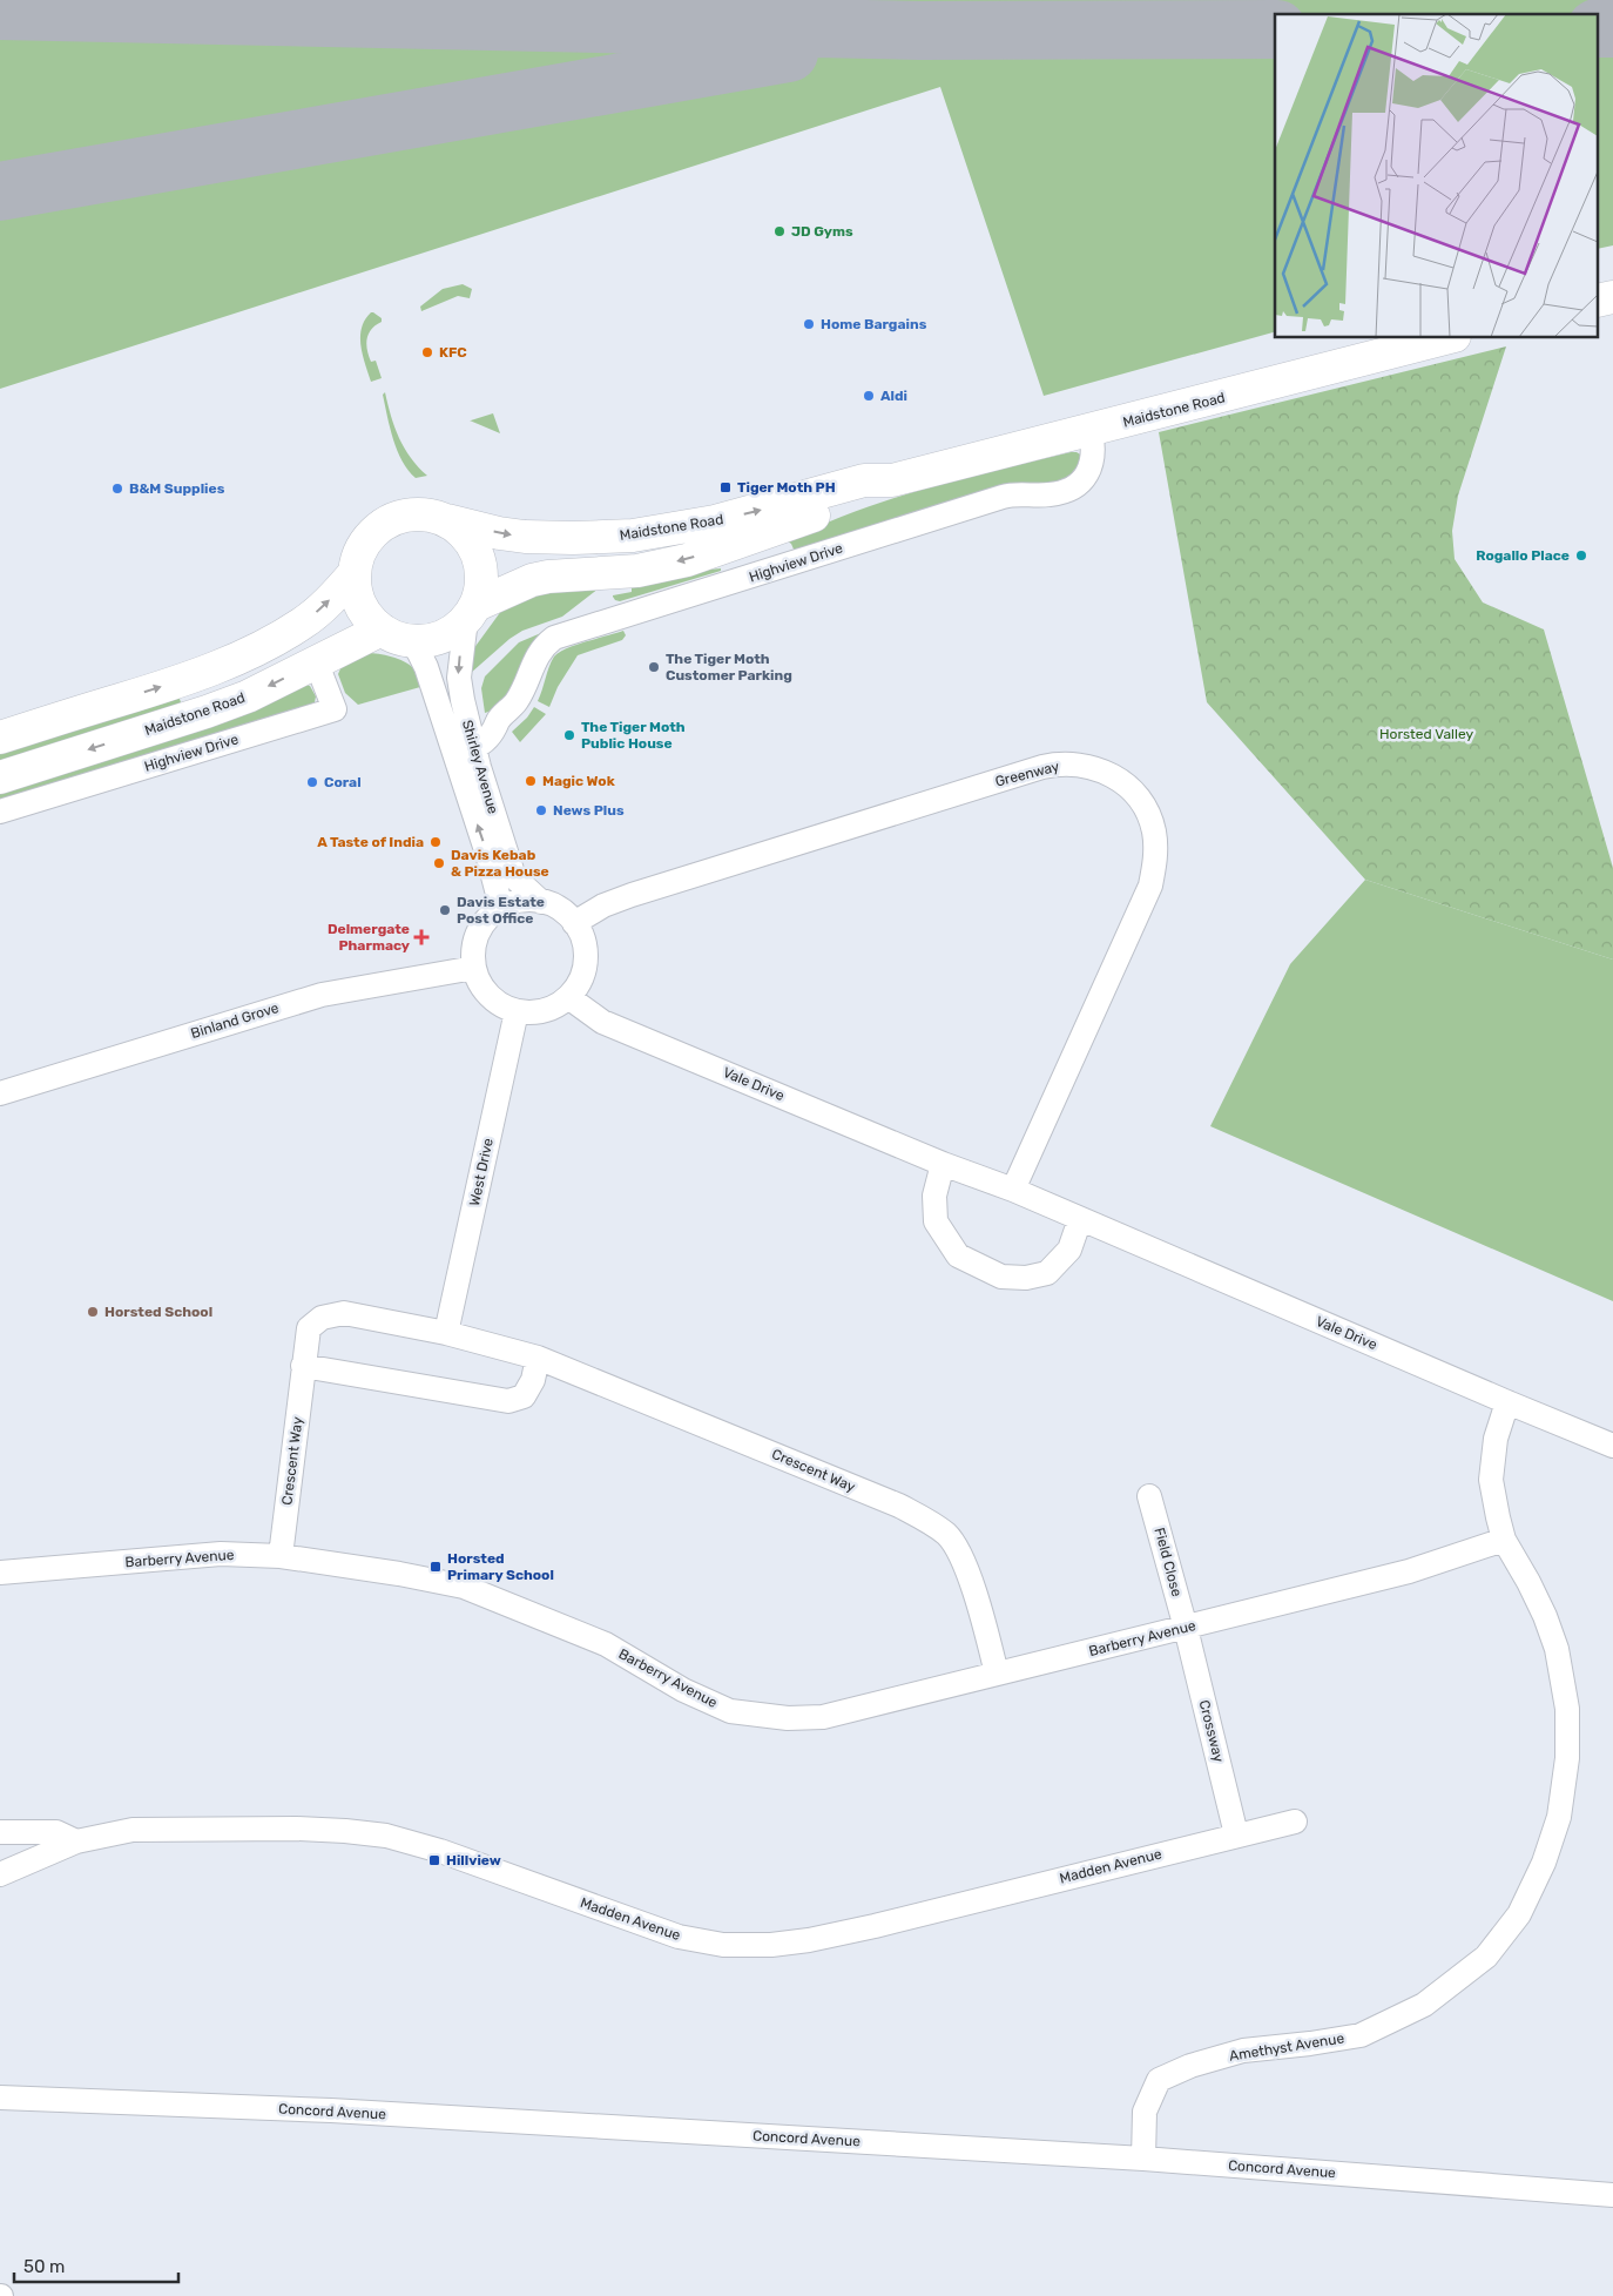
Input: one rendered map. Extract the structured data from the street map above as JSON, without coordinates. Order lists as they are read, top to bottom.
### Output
{
  "streets": {
    "main road": ["Maidstone Road"],
    "street": [
      "Highview Drive",
      "Shirley Avenue",
      "Greenway",
      "Binland Grove",
      "Vale Drive",
      "West Drive",
      "Crescent Way",
      "Barberry Avenue",
      "Field Close",
      "Crossway",
      "Madden Avenue",
      "Amethyst Avenue",
      "Concord Avenue"
    ]
  },
  "crossings": [
    ["Maidstone Road", "Highview Drive"],
    ["Maidstone Road", "Shirley Avenue"],
    ["Highview Drive", "Shirley Avenue"],
    ["Shirley Avenue", "Greenway"],
    ["Shirley Avenue", "Binland Grove"],
    ["Shirley Avenue", "Vale Drive"],
    ["Shirley Avenue", "West Drive"],
    ["Greenway", "Binland Grove"],
    ["Greenway", "Vale Drive"],
    ["Greenway", "West Drive"],
    ["Binland Grove", "Vale Drive"],
    ["Binland Grove", "West Drive"],
    ["Vale Drive", "West Drive"],
    ["Vale Drive", "Amethyst Avenue"],
    ["West Drive", "Crescent Way"],
    ["Crescent Way", "Barberry Avenue"],
    ["Barberry Avenue", "Field Close"],
    ["Barberry Avenue", "Crossway"],
    ["Barberry Avenue", "Amethyst Avenue"],
    ["Field Close", "Crossway"],
    ["Crossway", "Madden Avenue"],
    ["Amethyst Avenue", "Concord Avenue"]
  ],
  "parks": ["Horsted Valley"],
  "places": {
    "other": [
      "JD Gyms",
      "Home Bargains",
      "KFC",
      "Aldi",
      "B&M Supplies",
      "Rogallo Place",
      "The Tiger Moth Customer Parking",
      "The Tiger Moth Public House",
      "Magic Wok",
      "Coral",
      "News Plus",
      "A Taste of India",
      "Davis Kebab & Pizza House",
      "Davis Estate Post Office",
      "Horsted School"
    ],
    "transit": ["Tiger Moth PH", "Horsted Primary School", "Hillview"],
    "health": ["Delmergate Pharmacy"]
  },
  "scale_bar": "50 m"
}
